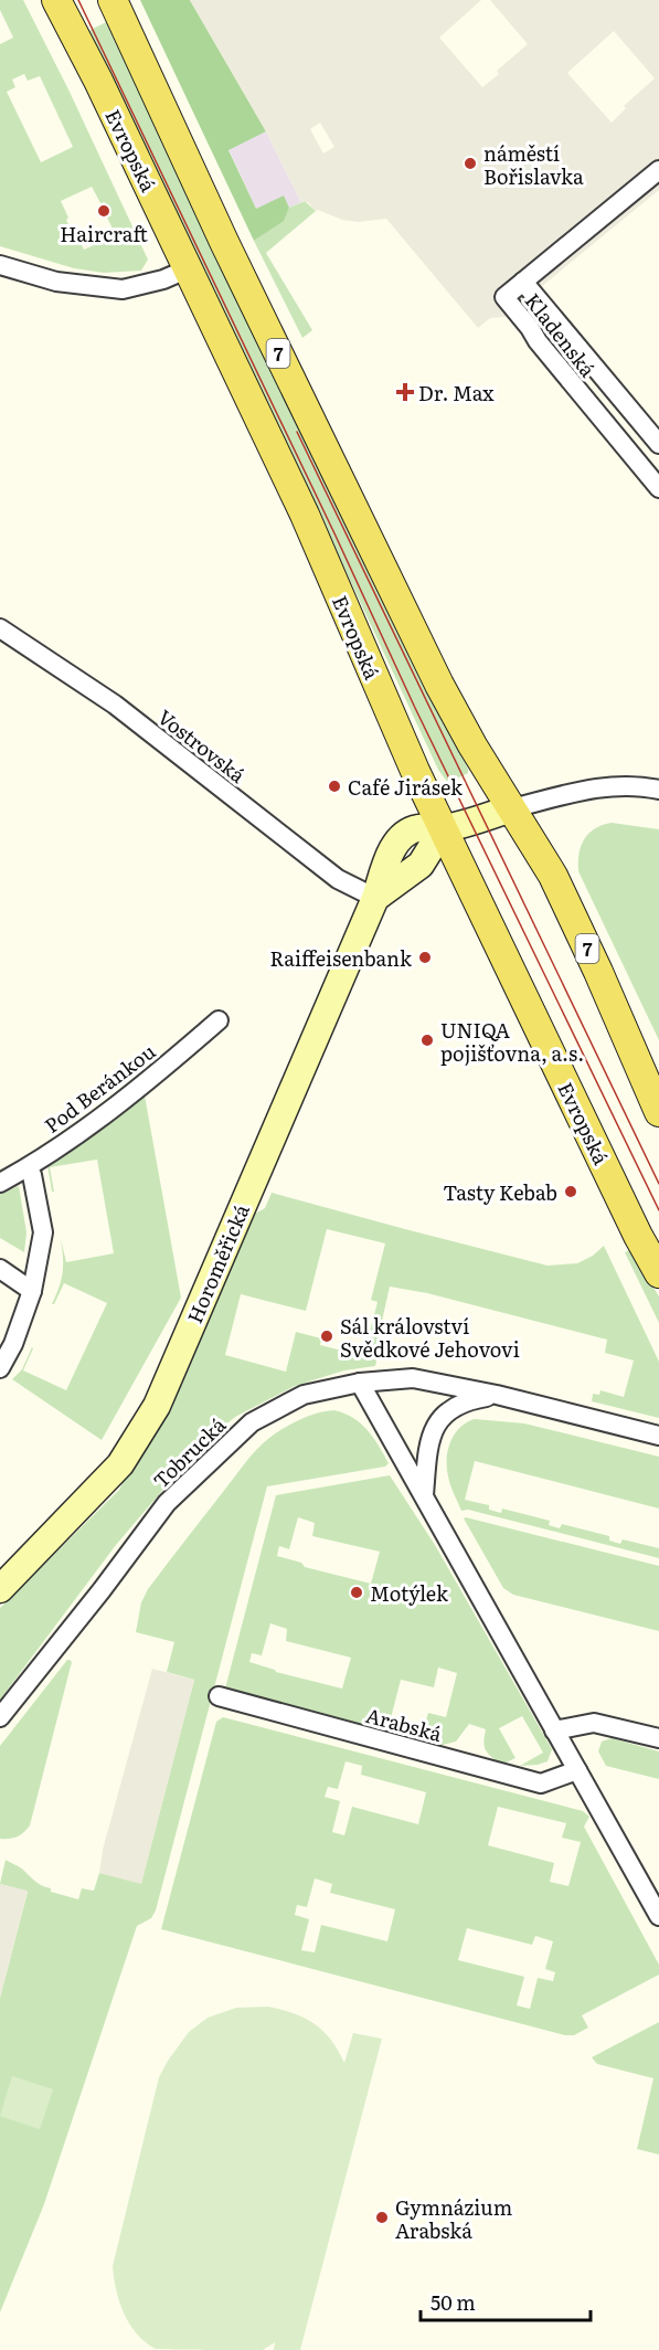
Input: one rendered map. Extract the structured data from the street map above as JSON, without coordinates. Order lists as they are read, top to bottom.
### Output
{
  "streets": {
    "main road": ["Evropská", "7", "Horoměřická"],
    "street": [
      "Kladenská",
      "Vostrovská",
      "Pod Beránkou",
      "Tobrucká",
      "Arabská"
    ]
  },
  "crossings": [
    ["Evropská", "Horoměřická"],
    ["7", "Horoměřická"],
    ["Vostrovská", "Horoměřická"]
  ],
  "places": {
    "other": [
      "náměstí Bořislavka",
      "Haircraft",
      "Café Jirásek",
      "Raiffeisenbank",
      "UNIQA pojišťovna, a.s.",
      "Tasty Kebab",
      "Sál království Svědkové Jehovovi",
      "Motýlek",
      "Gymnázium Arabská"
    ],
    "health": ["Dr. Max"]
  },
  "scale_bar": "50 m"
}
